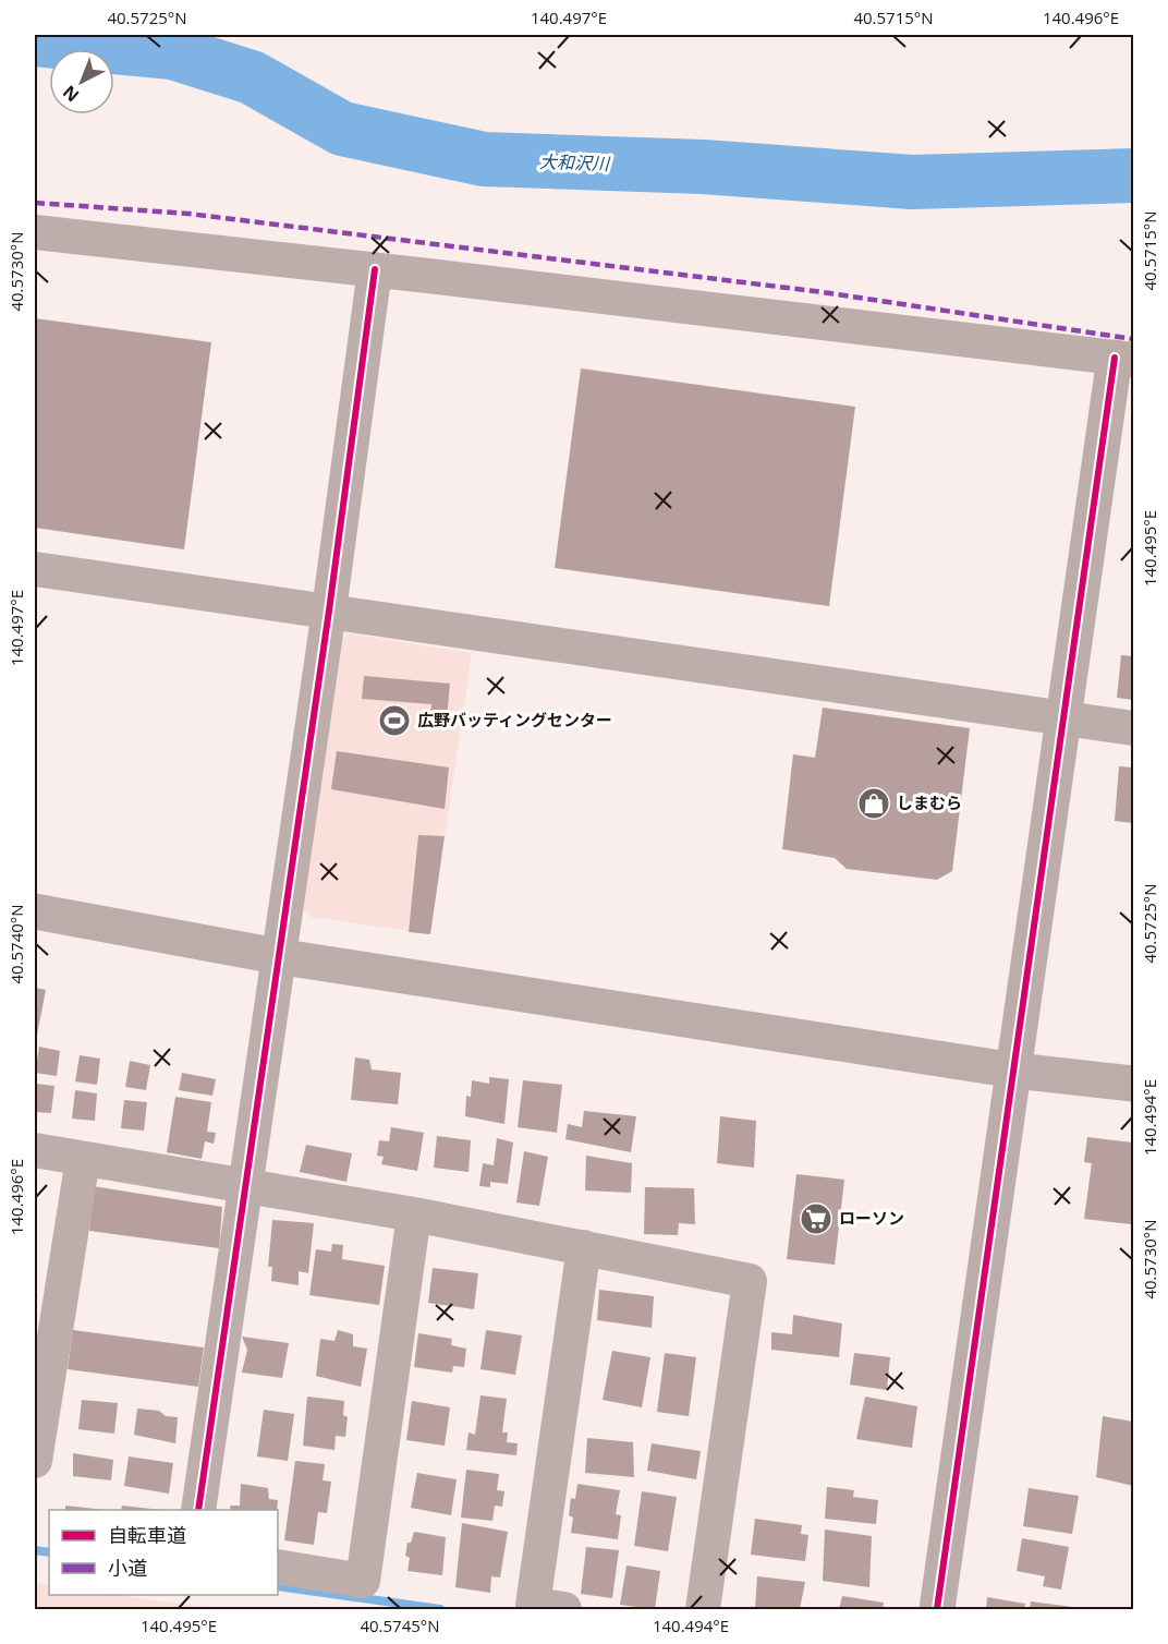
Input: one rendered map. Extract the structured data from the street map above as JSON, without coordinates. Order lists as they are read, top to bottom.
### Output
{
  "water": ["大和沢川"],
  "places": {
    "sports": ["広野バッティングセンター"],
    "shop": ["しまむら"],
    "supermarket": ["ローソン"]
  },
  "legend": ["自転車道", "小道"],
  "north": "bottom left",
  "coordinates": [
    "40.5725°N",
    "140.497°E",
    "40.5715°N",
    "140.496°E",
    "40.5730°N",
    "140.495°E",
    "40.5740°N",
    "140.494°E",
    "40.5745°N"
  ]
}
